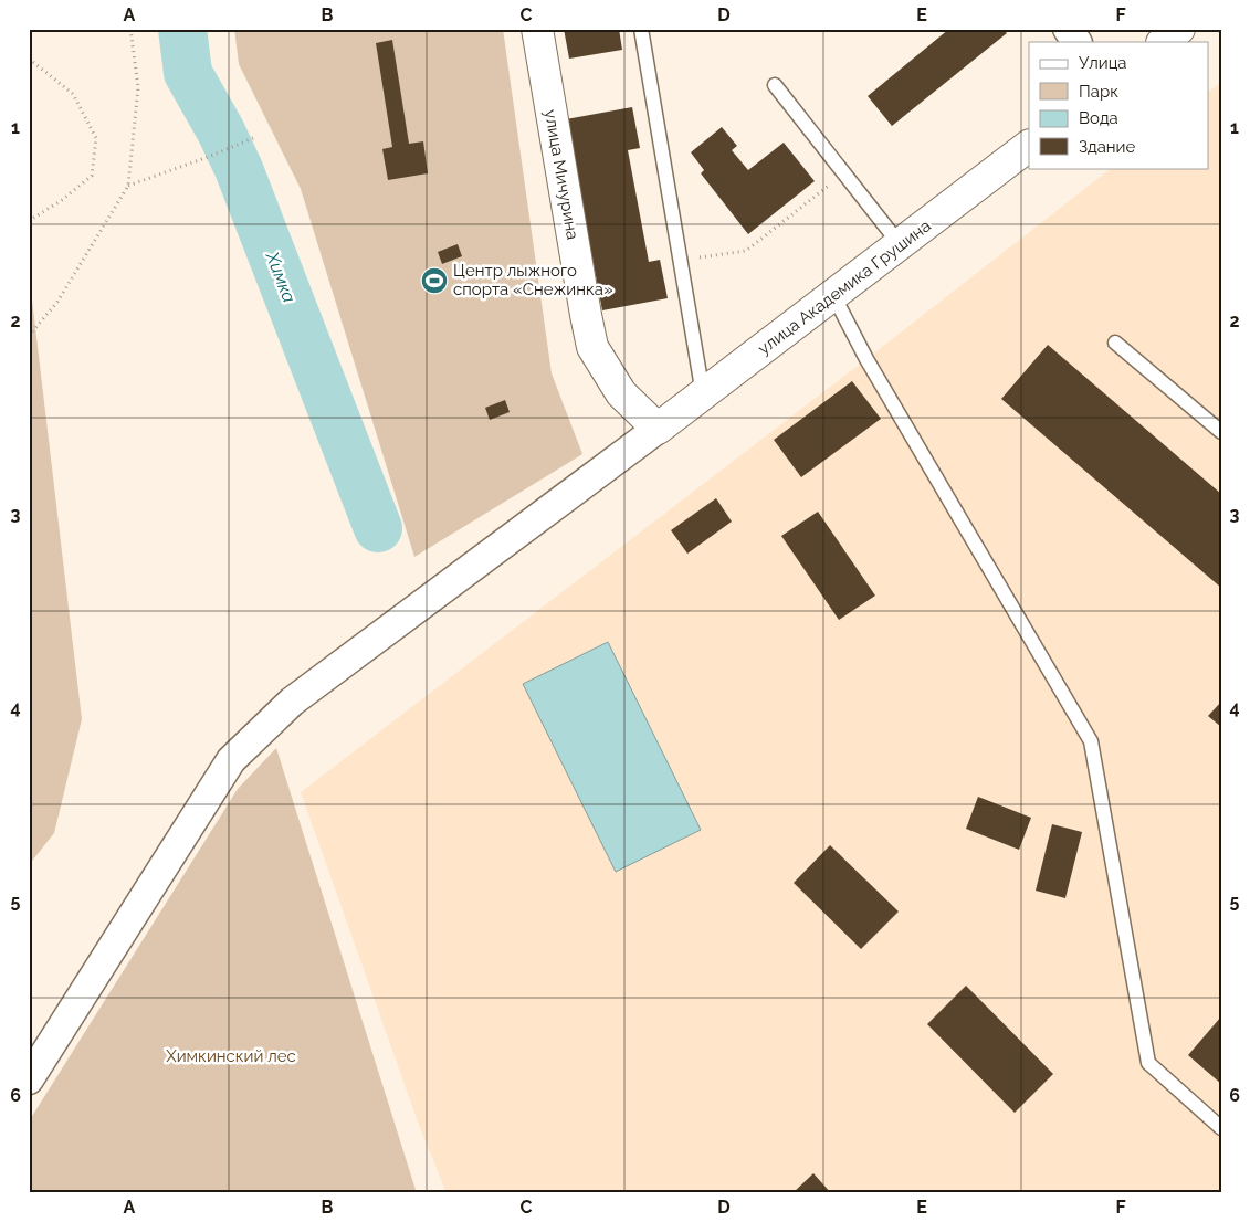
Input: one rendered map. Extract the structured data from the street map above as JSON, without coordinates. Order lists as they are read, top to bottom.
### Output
{
  "streets": {
    "street": ["улица Мичурина", "улица Академика Грушина"]
  },
  "crossings": [
    ["улица Мичурина", "улица Академика Грушина"]
  ],
  "water": ["Химка"],
  "parks": ["Химкинский лес"],
  "places": {
    "sports": ["Центр лыжного спорта «Снежинка»"]
  },
  "legend": [
    "Улица",
    "Парк",
    "Вода",
    "Здание"
  ],
  "grid": {
    "columns": [
      "A",
      "B",
      "C",
      "D",
      "E",
      "F"
    ],
    "rows": [
      "1",
      "2",
      "3",
      "4",
      "5",
      "6"
    ]
  }
}
